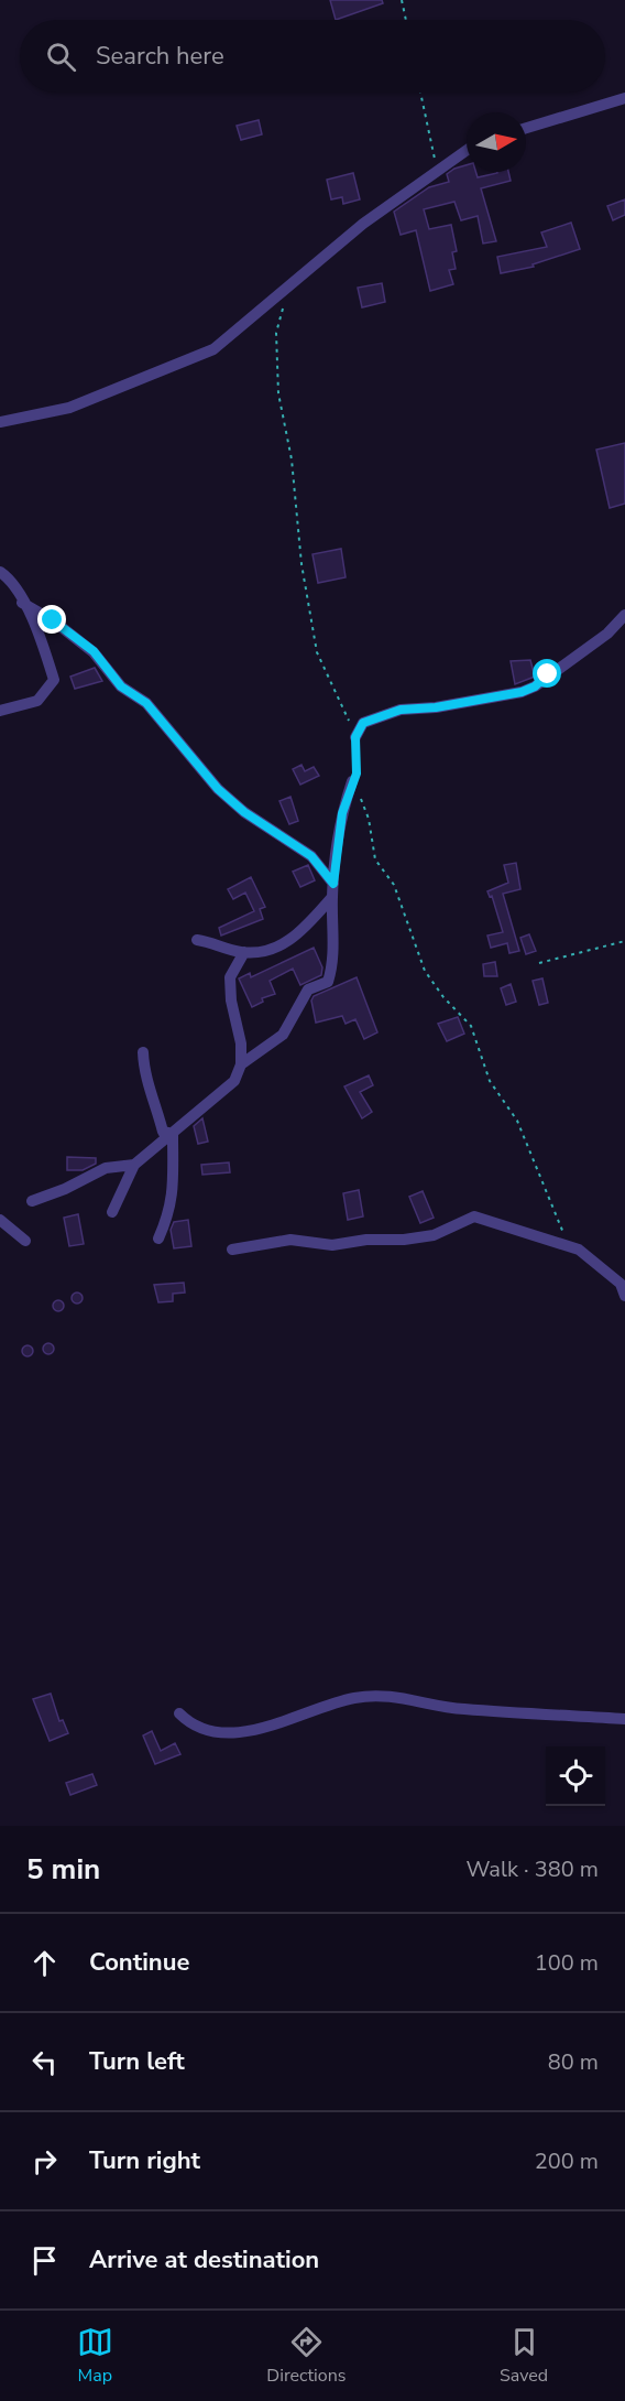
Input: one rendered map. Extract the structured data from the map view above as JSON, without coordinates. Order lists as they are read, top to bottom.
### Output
{
  "north": "right",
  "page": {
    "search": "Search here",
    "heading": ["5 min", "Walk · 380 m"],
    "list": [
      ["Continue", "100 m"],
      ["Turn left", "80 m"],
      ["Turn right", "200 m"],
      "Arrive at destination"
    ],
    "nav": ["Map", "Directions", "Saved"]
  }
}
